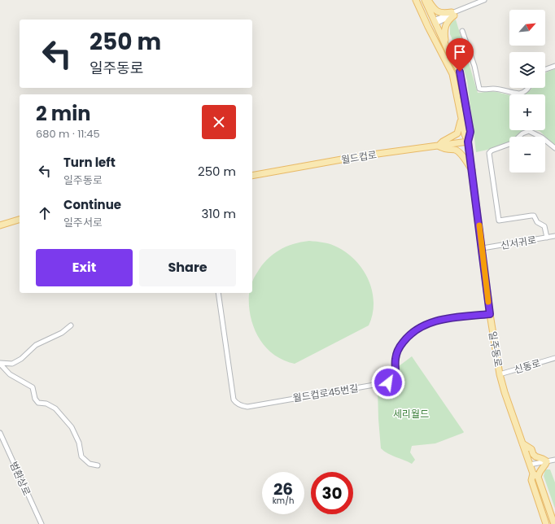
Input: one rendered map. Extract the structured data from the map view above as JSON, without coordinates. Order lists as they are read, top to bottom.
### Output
{
  "streets": {
    "main road": ["월드컵로", "일주동로"],
    "street": [
      "신서귀로",
      "신동로",
      "월드컵로45번길",
      "범환상로"
    ]
  },
  "crossings": [
    ["월드컵로", "일주동로"],
    ["신서귀로", "일주동로"],
    ["일주동로", "신동로"],
    ["일주동로", "월드컵로45번길"]
  ],
  "parks": ["세리월드"],
  "north": "top right",
  "page": {
    "map_buttons": ["+", "−"],
    "turn": ["250 m", "일주동로"],
    "heading": ["2 min", "680 m · 11:45"],
    "list": [
      {
        "name": "Turn left",
        "note": "일주동로",
        "value": "250 m"
      },
      {
        "name": "Continue",
        "note": "일주서로",
        "value": "310 m"
      }
    ],
    "buttons": ["Exit", "Share"],
    "speed": "26 km/h",
    "limit": "30"
  }
}
